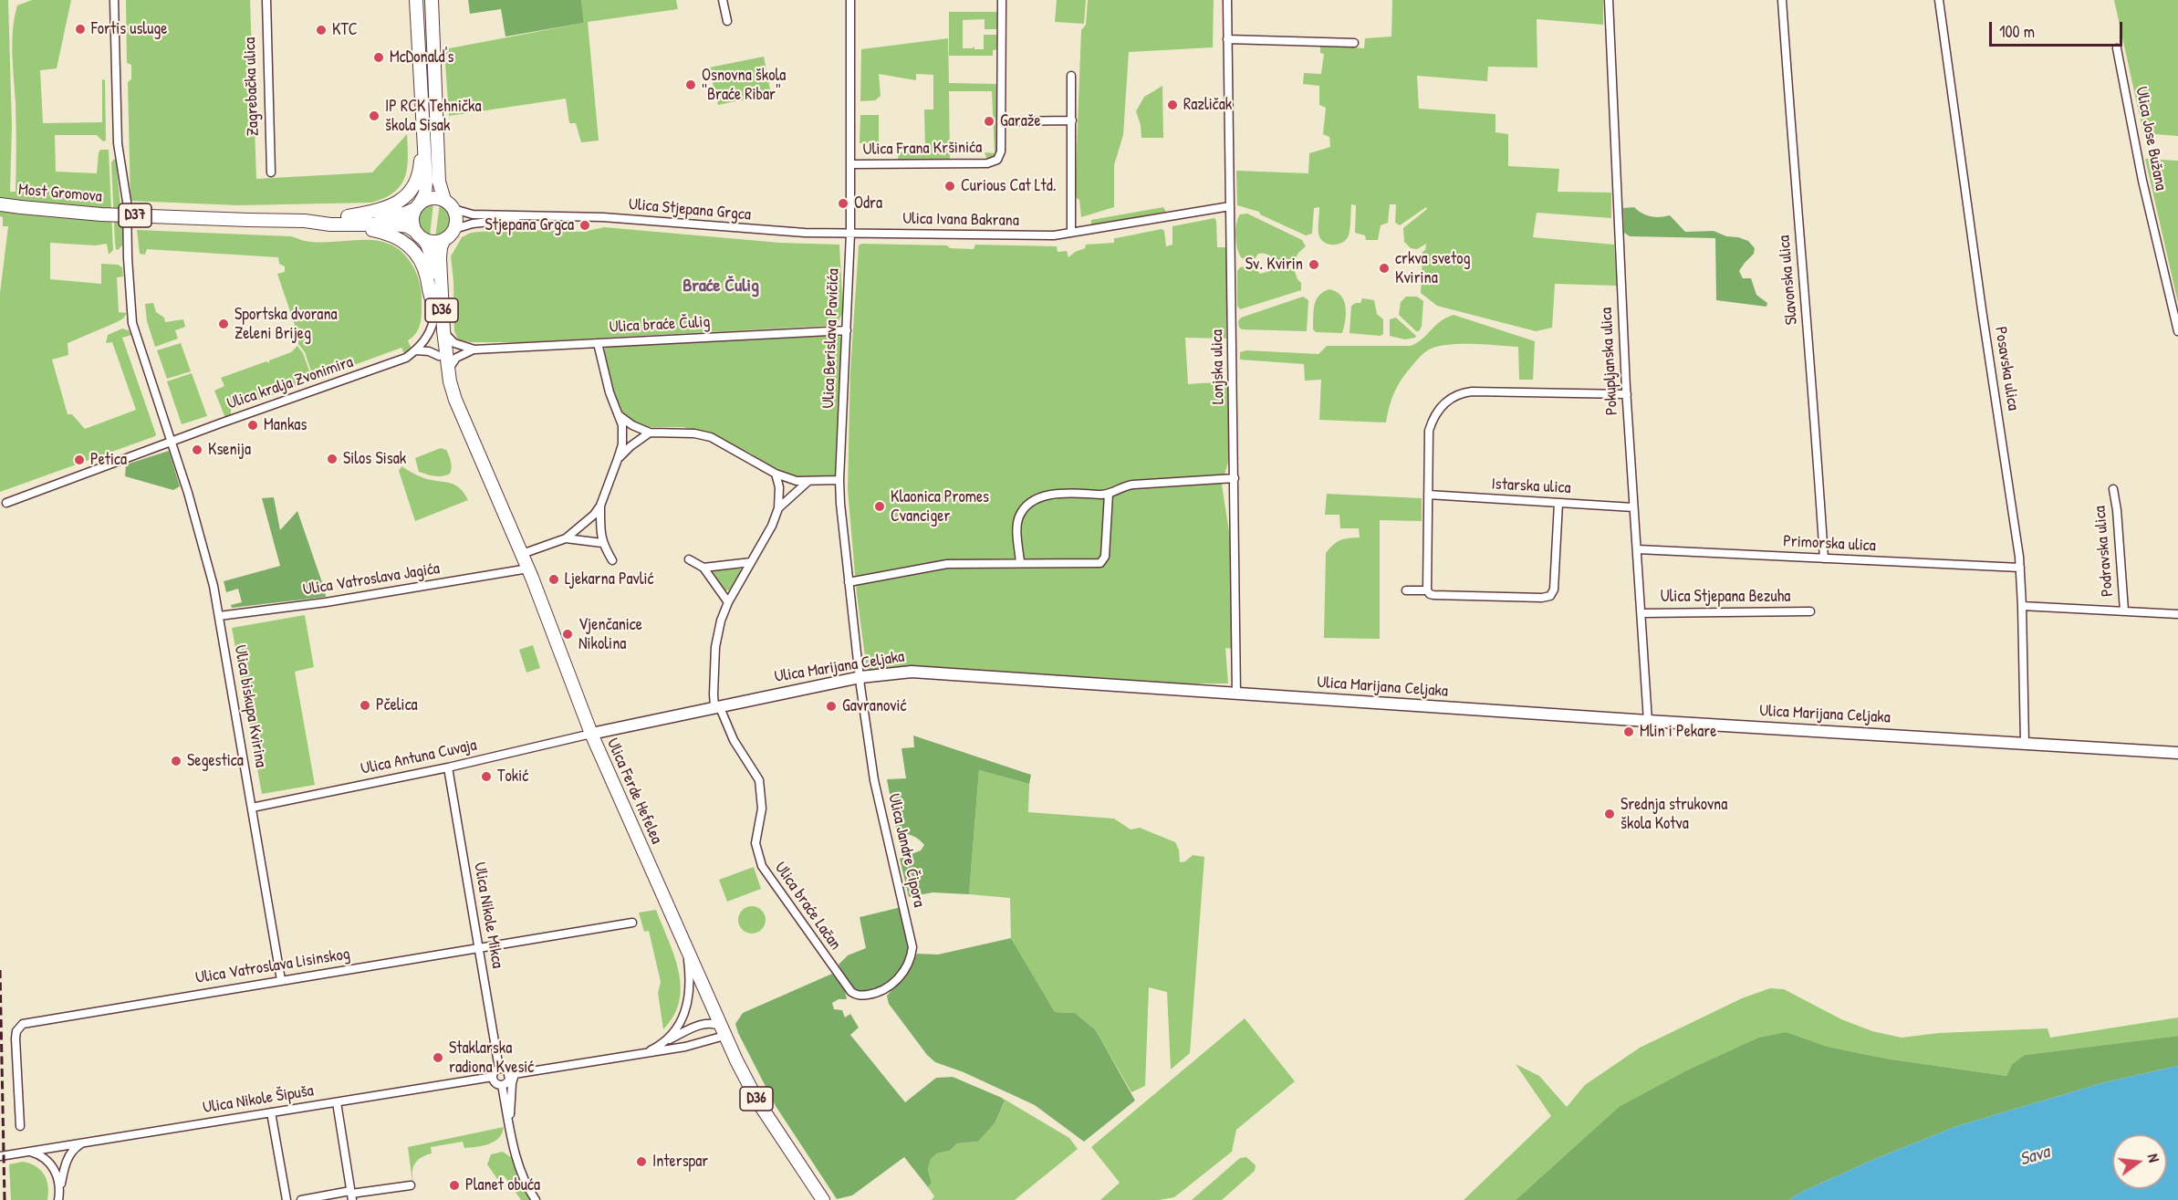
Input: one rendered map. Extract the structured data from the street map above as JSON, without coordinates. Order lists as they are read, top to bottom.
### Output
{
  "streets": {
    "main road": [
      "Most Gromova",
      "D37",
      "D36",
      "Ulica Marijana Celjaka",
      "Ulica Ferde Hefelea"
    ],
    "street": [
      "Zagrebačka ulica",
      "Ulica Jose Bužana",
      "Ulica Frana Kršinića",
      "Ulica Stjepana Grgca",
      "Ulica Ivana Bakrana",
      "Slavonska ulica",
      "Ulica braće Čulig",
      "Ulica Berislava Pavičića",
      "Pokupljanska ulica",
      "Lonjska ulica",
      "Posavska ulica",
      "Ulica kralja Zvonimira",
      "Istarska ulica",
      "Primorska ulica",
      "Podravska ulica",
      "Ulica Vatroslava Jagića",
      "Ulica Stjepana Bezuha",
      "Ulica biskupa Kvirina",
      "Ulica Antuna Cuvaja",
      "Ulica Jandre Čipora",
      "Ulica braće Lačan",
      "Ulica Nikole Mikca",
      "Ulica Vatroslava Lisinskog",
      "Ulica Nikole Šipuša"
    ]
  },
  "crossings": [
    ["Ulica Frana Kršinića", "Ulica Berislava Pavičića"],
    ["Ulica Stjepana Grgca", "Ulica Ivana Bakrana"],
    ["Ulica Stjepana Grgca", "D36"],
    ["Ulica Stjepana Grgca", "Ulica Berislava Pavičića"],
    ["Ulica Ivana Bakrana", "Ulica Berislava Pavičića"],
    ["Ulica Ivana Bakrana", "Lonjska ulica"],
    ["Slavonska ulica", "Primorska ulica"],
    ["D36", "Ulica braće Čulig"],
    ["D36", "Ulica kralja Zvonimira"],
    ["D36", "Ulica Ferde Hefelea"],
    ["Ulica braće Čulig", "Ulica Berislava Pavičića"],
    ["Ulica braće Čulig", "Ulica Ferde Hefelea"],
    ["Ulica Berislava Pavičića", "Ulica Marijana Celjaka"],
    ["Ulica Berislava Pavičića", "Ulica Jandre Čipora"],
    ["Pokupljanska ulica", "Istarska ulica"],
    ["Pokupljanska ulica", "Primorska ulica"],
    ["Pokupljanska ulica", "Ulica Stjepana Bezuha"],
    ["Pokupljanska ulica", "Ulica Marijana Celjaka"],
    ["Lonjska ulica", "Ulica Marijana Celjaka"],
    ["Posavska ulica", "Primorska ulica"],
    ["Posavska ulica", "Podravska ulica"],
    ["Posavska ulica", "Ulica Marijana Celjaka"],
    ["Ulica kralja Zvonimira", "Ulica biskupa Kvirina"],
    ["Ulica Vatroslava Jagića", "Ulica biskupa Kvirina"],
    ["Ulica Vatroslava Jagića", "Ulica Ferde Hefelea"],
    ["Ulica Marijana Celjaka", "Ulica Antuna Cuvaja"],
    ["Ulica Marijana Celjaka", "Ulica Ferde Hefelea"],
    ["Ulica Marijana Celjaka", "Ulica Jandre Čipora"],
    ["Ulica Marijana Celjaka", "Ulica braće Lačan"],
    ["Ulica biskupa Kvirina", "Ulica Antuna Cuvaja"],
    ["Ulica biskupa Kvirina", "Ulica Vatroslava Lisinskog"],
    ["Ulica Antuna Cuvaja", "Ulica Ferde Hefelea"],
    ["Ulica Antuna Cuvaja", "Ulica Nikole Mikca"],
    ["Ulica Jandre Čipora", "Ulica braće Lačan"],
    ["Ulica Nikole Mikca", "Ulica Vatroslava Lisinskog"],
    ["Ulica Nikole Mikca", "Ulica Nikole Šipuša"]
  ],
  "districts": ["Braće Čulig"],
  "water": ["Sava"],
  "places": [
    "Fortis usluge",
    "KTC",
    "McDonald's",
    "Osnovna škola ''Braće Ribar''",
    "Različak",
    "IP RCK Tehnička škola Sisak",
    "Garaže",
    "Curious Cat Ltd.",
    "Odra",
    "Stjepana Grgca",
    "Sv. Kvirin",
    "crkva svetog Kvirina",
    "Sportska dvorana Zeleni Brijeg",
    "Mankas",
    "Ksenija",
    "Silos Sisak",
    "Petica",
    "Klaonica Promes Cvanciger",
    "Ljekarna Pavlić",
    "Vjenčanice Nikolina",
    "Pčelica",
    "Gavranović",
    "Mlin i Pekare",
    "Segestica",
    "Tokić",
    "Srednja strukovna škola Kotva",
    "Staklarska radiona Kvesić",
    "Interspar",
    "Planet obuća"
  ],
  "scale_bar": "100 m",
  "north": "right"
}
